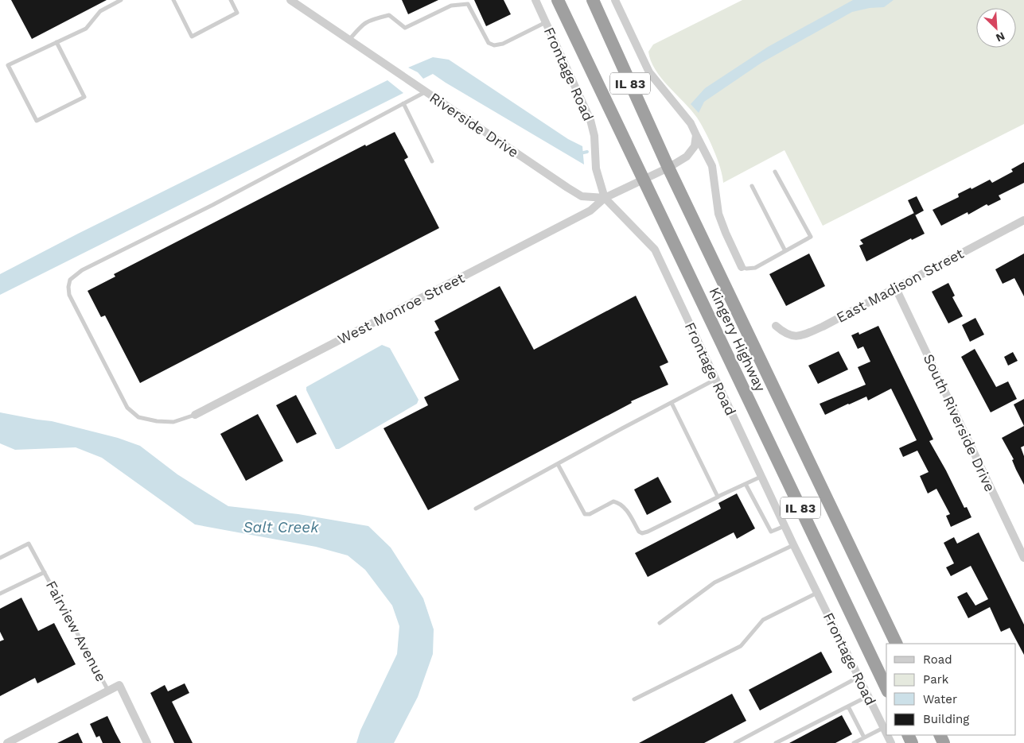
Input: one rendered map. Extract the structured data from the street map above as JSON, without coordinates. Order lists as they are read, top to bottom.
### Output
{
  "streets": {
    "highway": ["IL 83", "Kingery Highway"],
    "street": [
      "Frontage Road",
      "Riverside Drive",
      "East Madison Street",
      "West Monroe Street",
      "South Riverside Drive",
      "Fairview Avenue"
    ]
  },
  "crossings": [
    ["Frontage Road", "Riverside Drive"],
    ["Frontage Road", "West Monroe Street"],
    ["Riverside Drive", "West Monroe Street"],
    ["Riverside Drive", "Kingery Highway"],
    ["East Madison Street", "South Riverside Drive"]
  ],
  "water": ["Salt Creek"],
  "legend": [
    "Road",
    "Park",
    "Water",
    "Building"
  ],
  "north": "bottom right"
}
